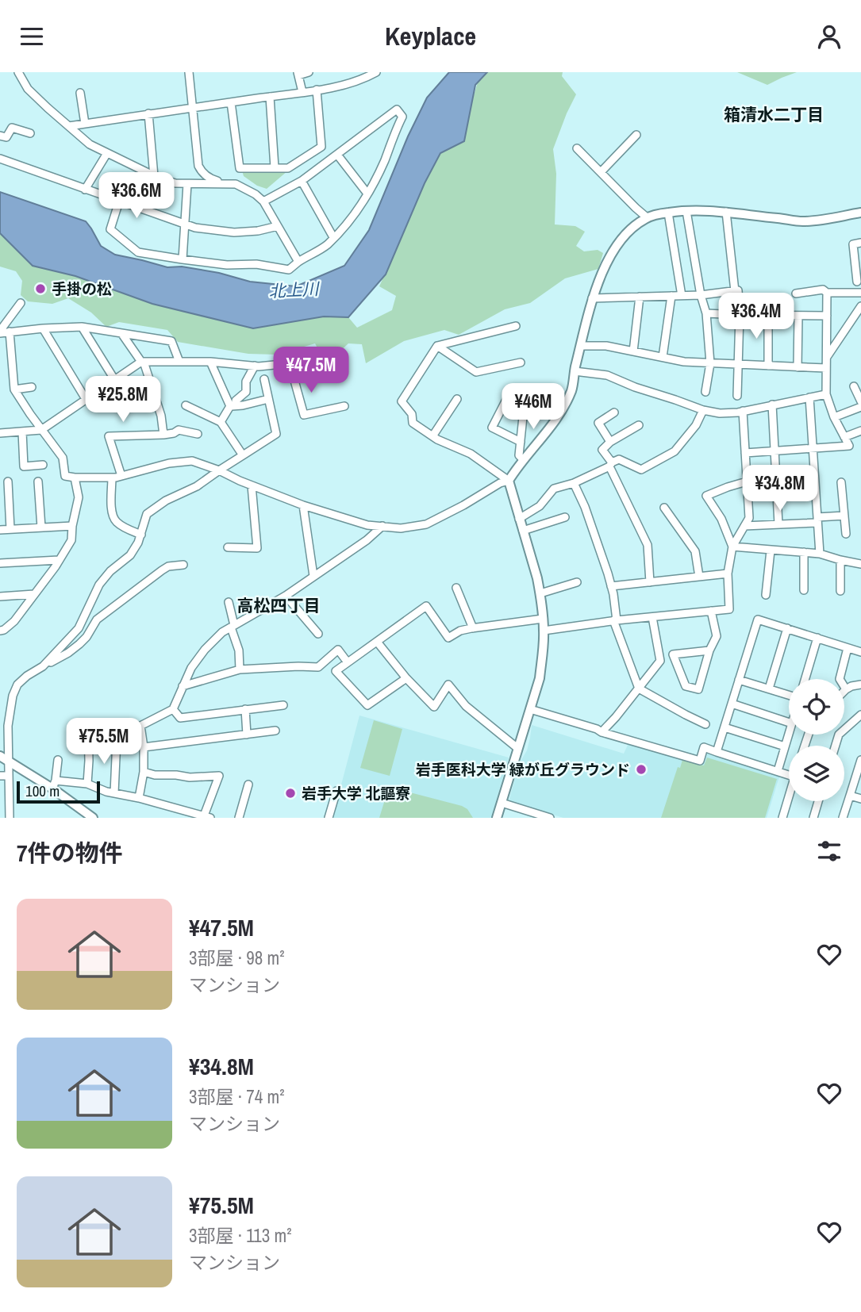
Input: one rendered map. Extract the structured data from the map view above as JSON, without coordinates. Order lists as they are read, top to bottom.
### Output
{
  "districts": ["箱清水二丁目", "高松四丁目"],
  "water": ["北上川"],
  "places": ["手掛の松", "岩手医科大学 緑が丘グラウンド", "岩手大学 北謳寮"],
  "scale_bar": "100 m",
  "page": {
    "header": "Keyplace",
    "price": [
      "¥36.6M",
      "¥36.4M",
      "¥47.5M",
      "¥25.8M",
      "¥46M",
      "¥34.8M",
      "¥75.5M"
    ],
    "scale": "100 m",
    "heading": "7件の物件",
    "list": [
      {
        "name": "¥47.5M",
        "note": "3部屋 · 98 m² · マンション"
      },
      {
        "name": "¥34.8M",
        "note": "3部屋 · 74 m² · マンション"
      },
      {
        "name": "¥75.5M",
        "note": "3部屋 · 113 m² · マンション"
      }
    ]
  }
}
